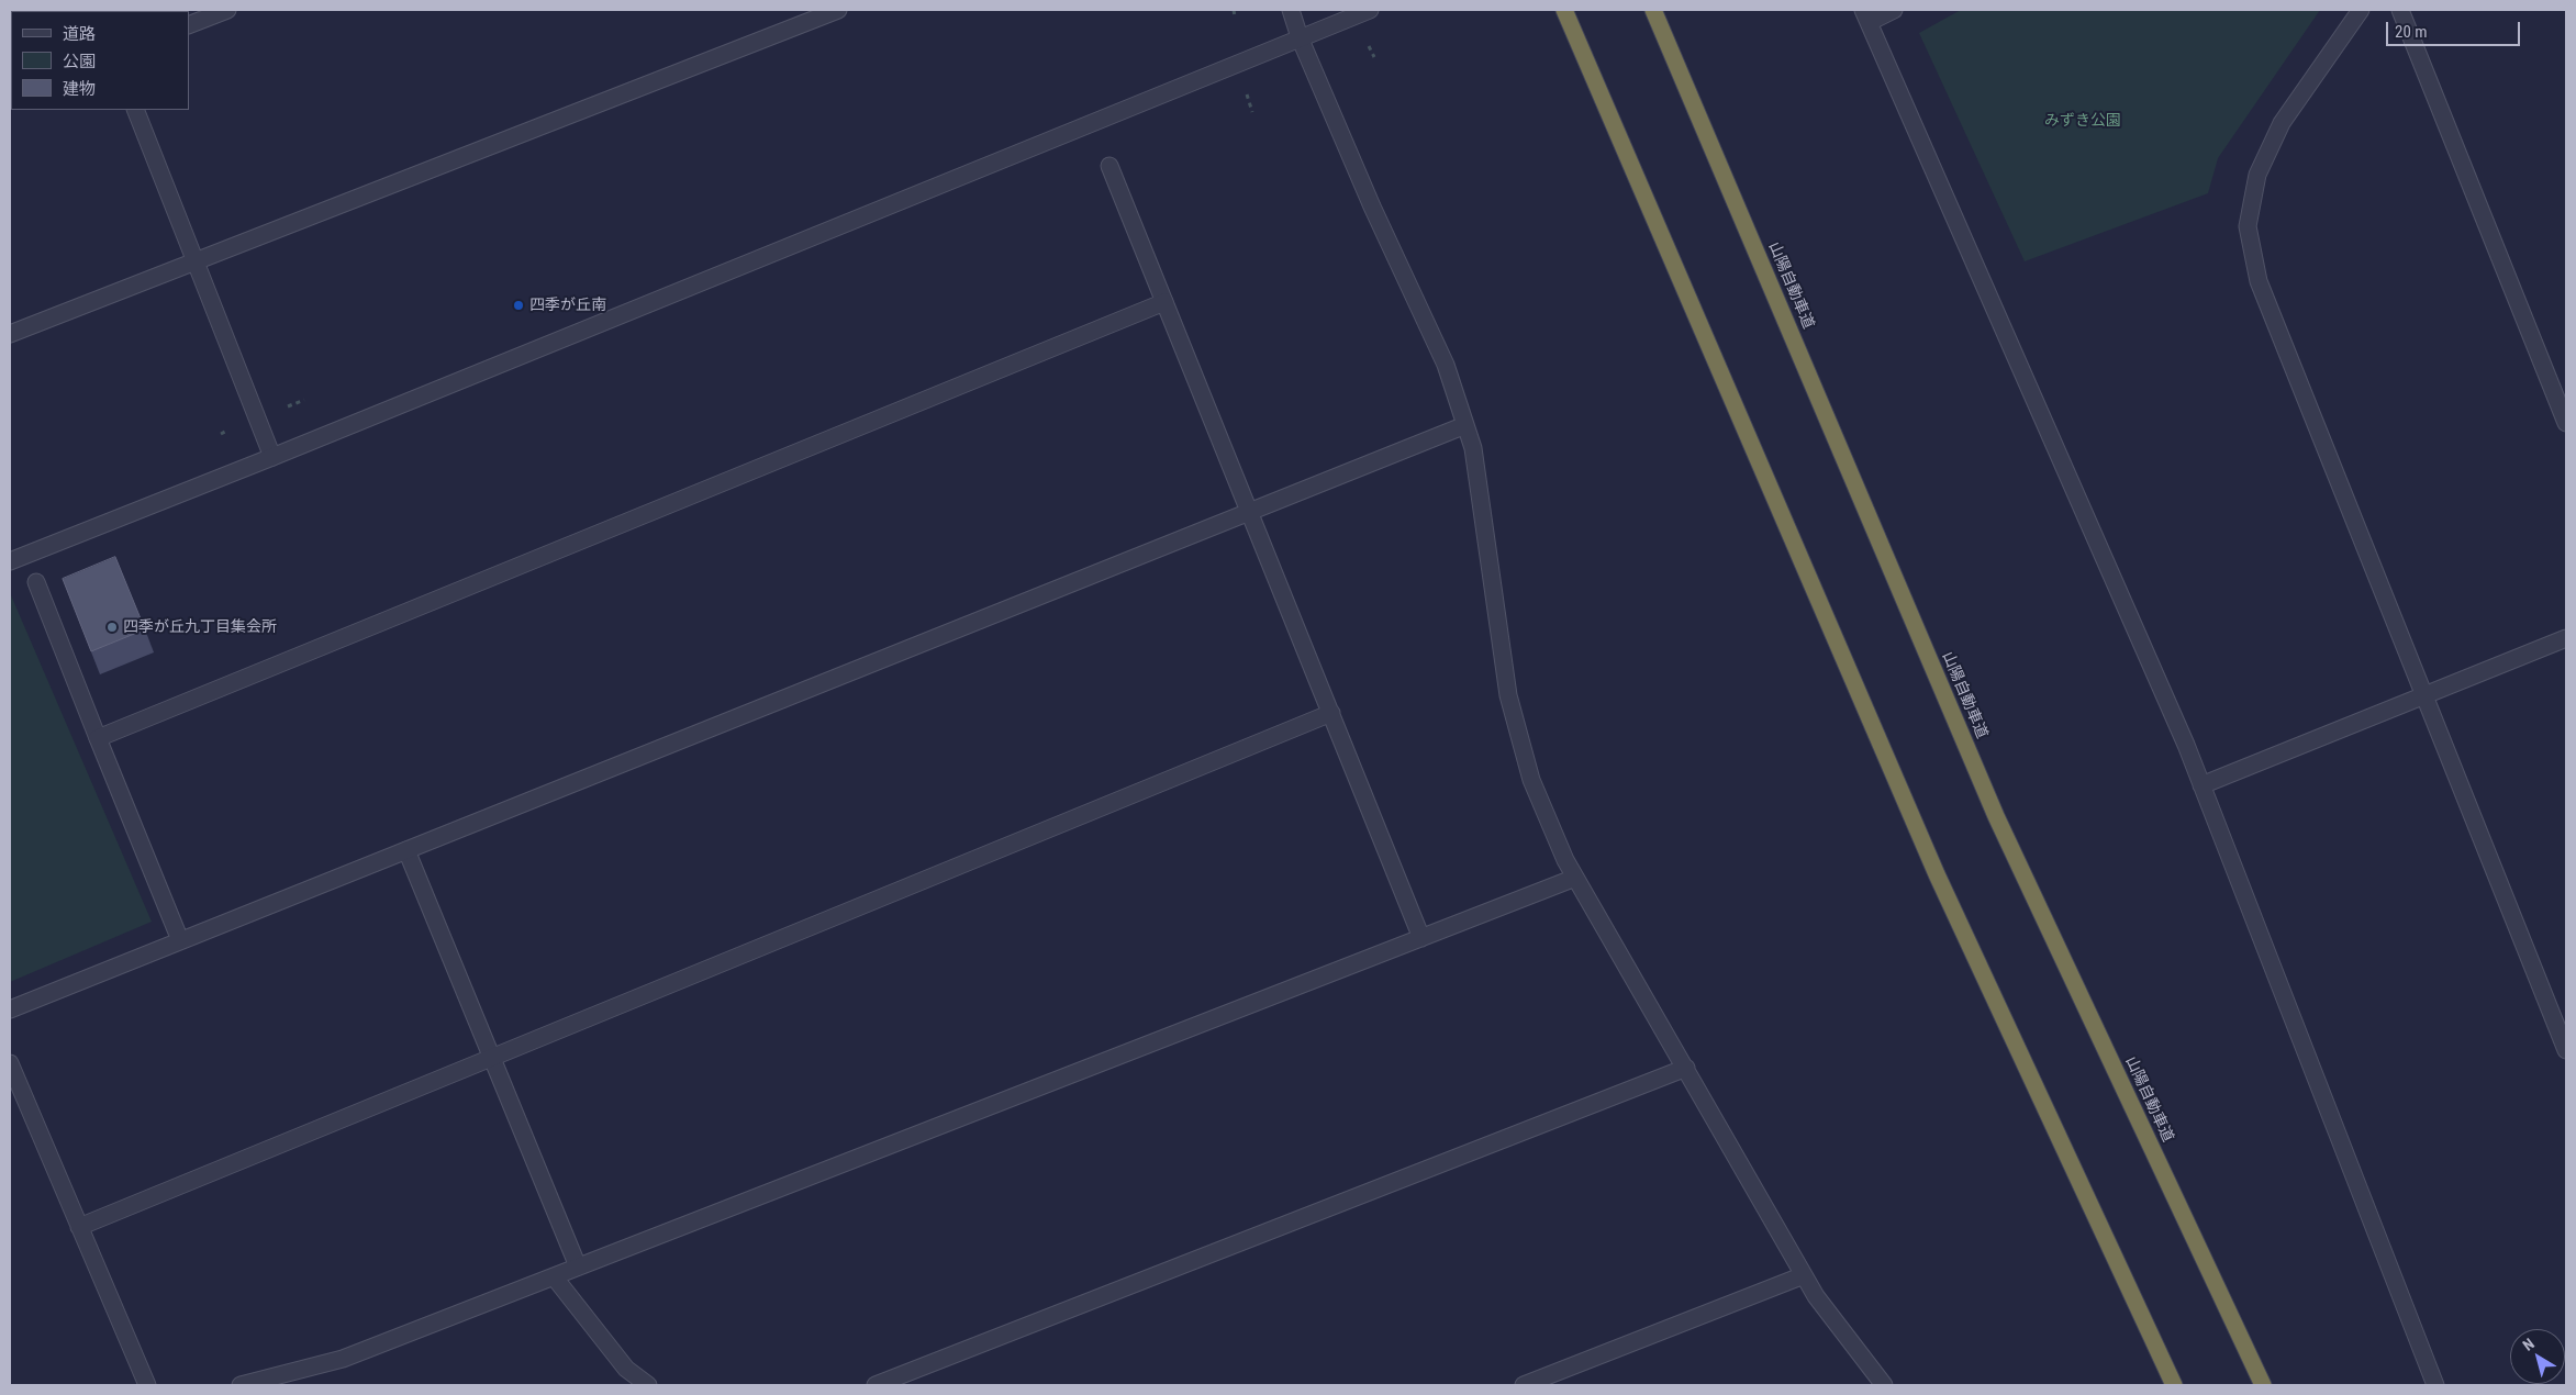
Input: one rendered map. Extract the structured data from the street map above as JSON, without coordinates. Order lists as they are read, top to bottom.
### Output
{
  "streets": {
    "highway": ["山陽自動車道"]
  },
  "parks": ["みずき公園"],
  "places": ["四季が丘南", "四季が丘九丁目集会所"],
  "legend": ["道路", "公園", "建物"],
  "scale_bar": "20 m",
  "north": "top left"
}
